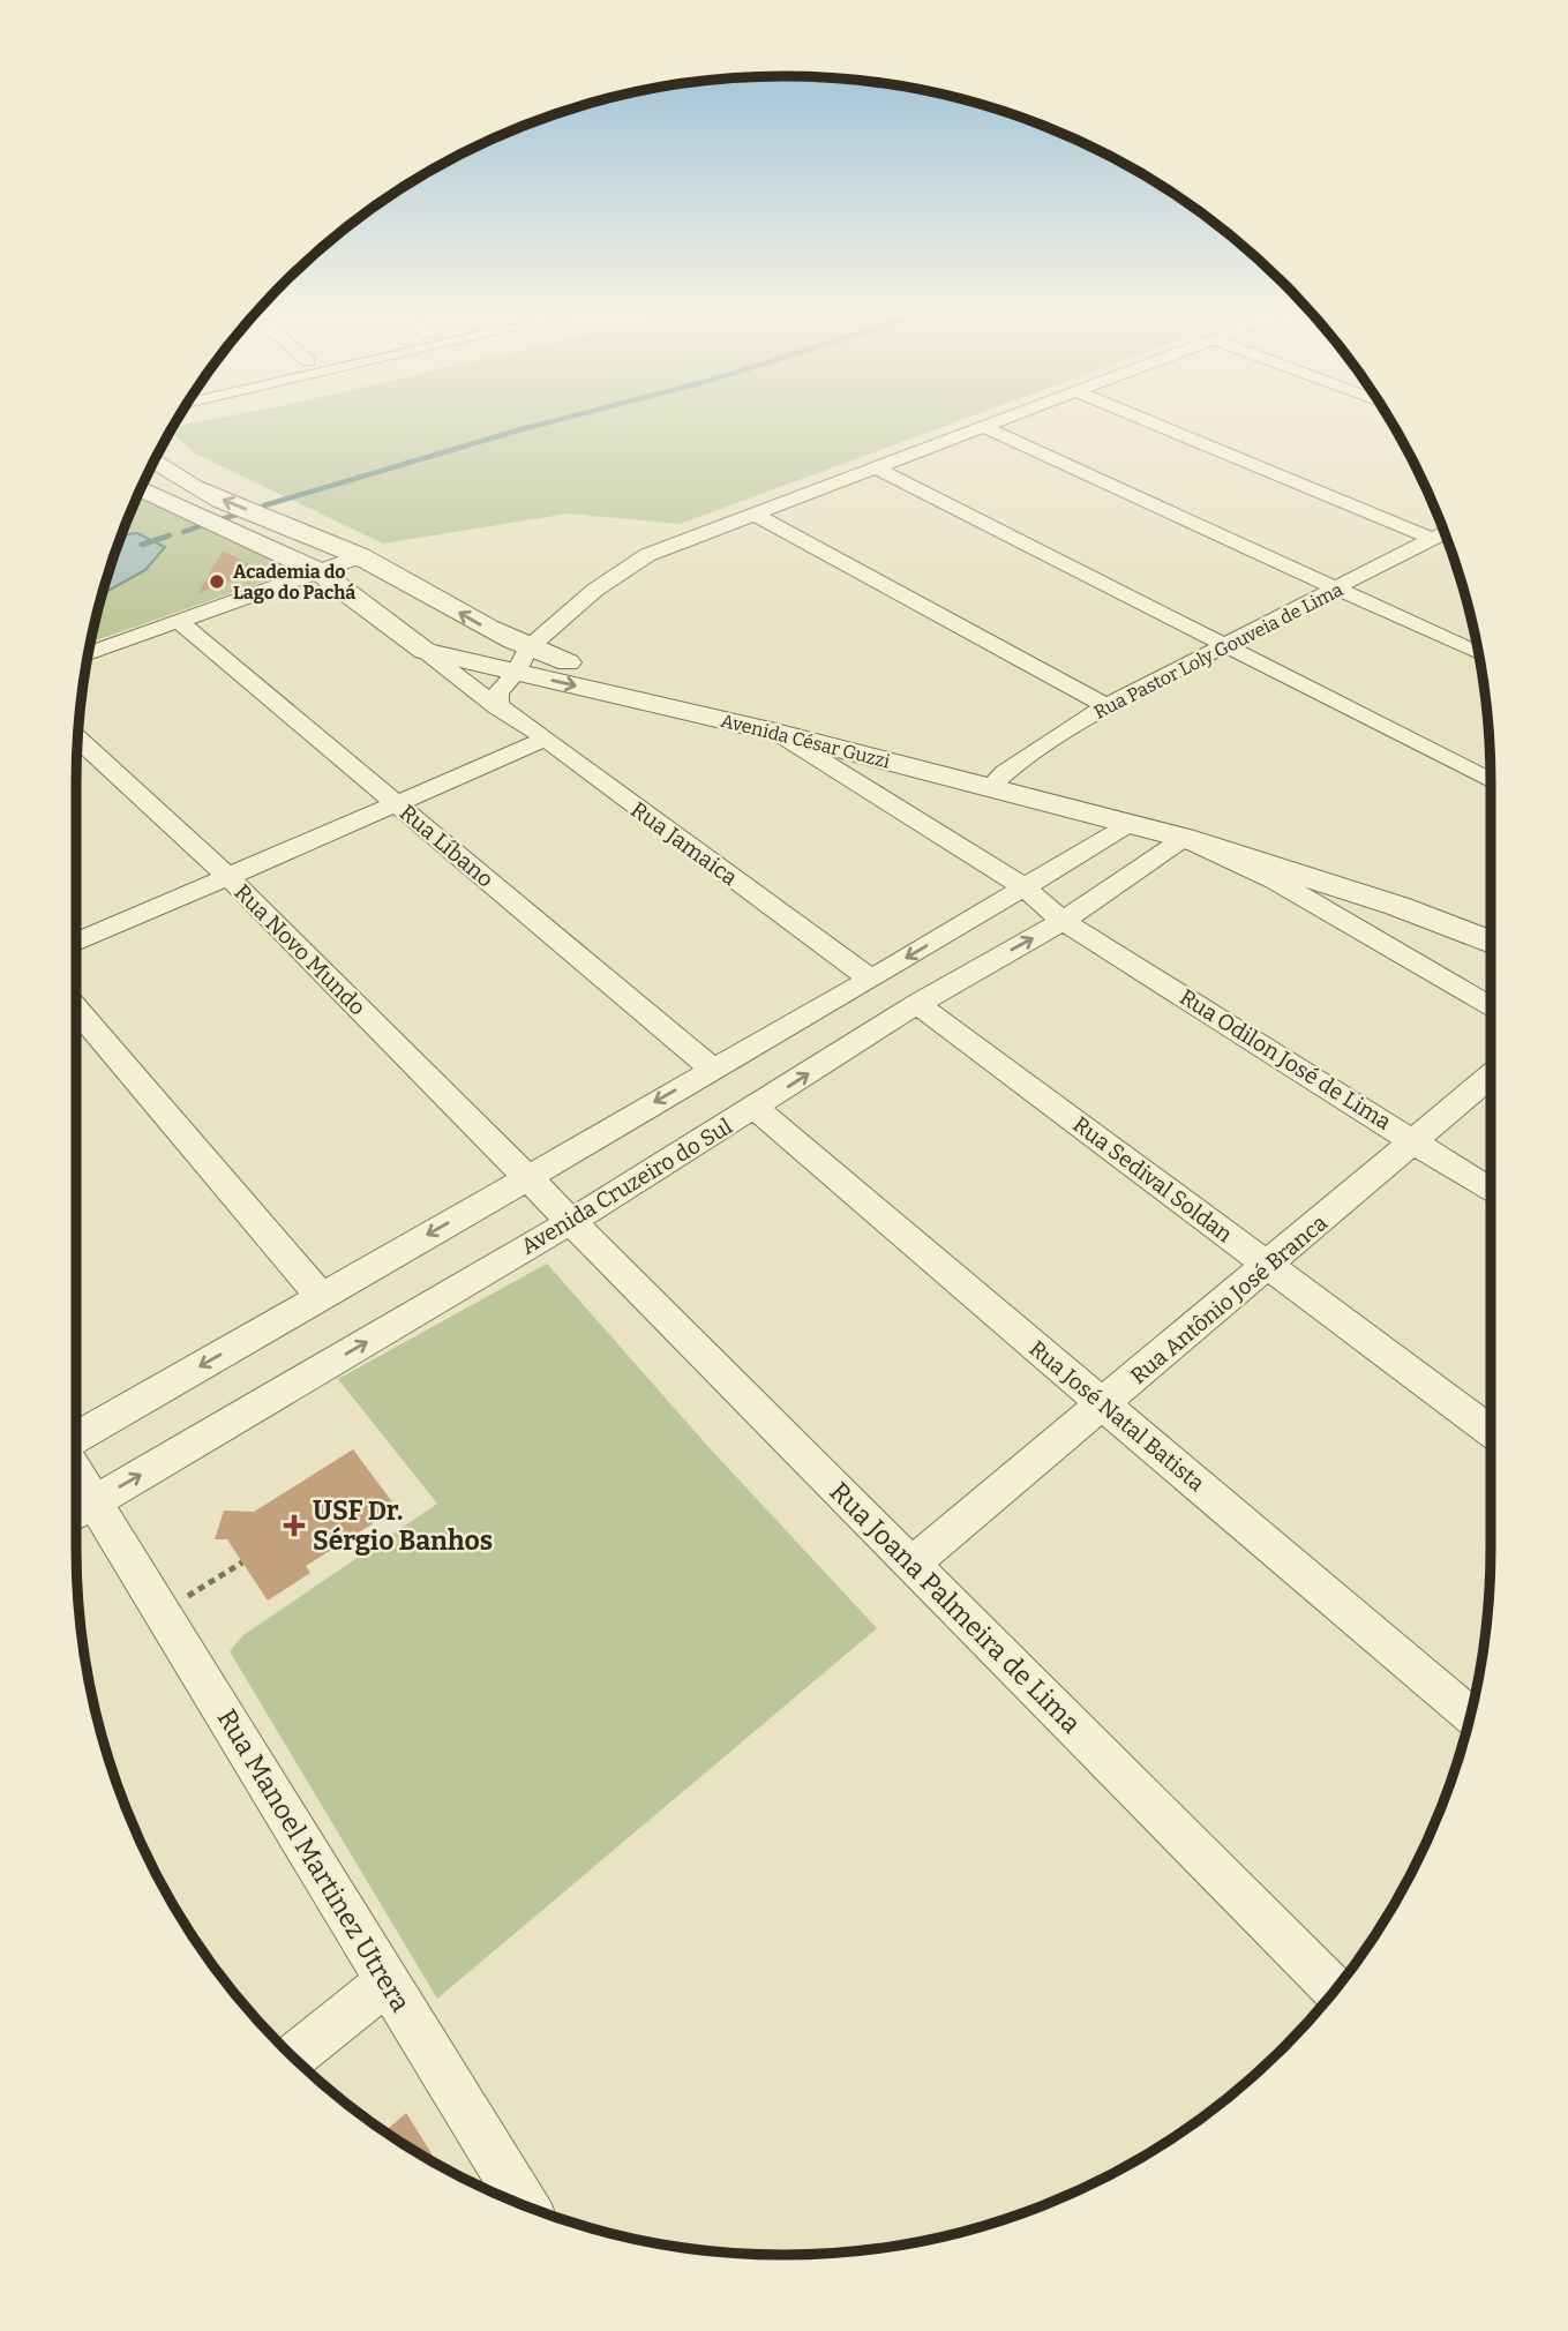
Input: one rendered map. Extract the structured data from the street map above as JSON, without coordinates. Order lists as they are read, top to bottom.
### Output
{
  "streets": {
    "street": [
      "Rua Pastor Loly Gouveia de Lima",
      "Avenida César Guzzi",
      "Rua Jamaica",
      "Rua Líbano",
      "Rua Novo Mundo",
      "Rua Odilon José de Lima",
      "Rua Sedival Soldan",
      "Avenida Cruzeiro do Sul",
      "Rua Antônio José Branca",
      "Rua José Natal Batista",
      "Rua Joana Palmeira de Lima",
      "Rua Manoel Martinez Utrera"
    ]
  },
  "crossings": [
    ["Rua Pastor Loly Gouveia de Lima", "Avenida César Guzzi"],
    ["Avenida César Guzzi", "Rua Jamaica"],
    ["Avenida César Guzzi", "Rua Odilon José de Lima"],
    ["Avenida César Guzzi", "Avenida Cruzeiro do Sul"],
    ["Rua Novo Mundo", "Avenida Cruzeiro do Sul"],
    ["Rua Novo Mundo", "Rua Joana Palmeira de Lima"],
    ["Rua Odilon José de Lima", "Avenida Cruzeiro do Sul"],
    ["Rua Odilon José de Lima", "Rua Antônio José Branca"],
    ["Rua Sedival Soldan", "Avenida Cruzeiro do Sul"],
    ["Rua Sedival Soldan", "Rua Antônio José Branca"],
    ["Avenida Cruzeiro do Sul", "Rua José Natal Batista"],
    ["Avenida Cruzeiro do Sul", "Rua Joana Palmeira de Lima"],
    ["Avenida Cruzeiro do Sul", "Rua Manoel Martinez Utrera"],
    ["Rua Antônio José Branca", "Rua José Natal Batista"],
    ["Rua Antônio José Branca", "Rua Joana Palmeira de Lima"]
  ],
  "places": {
    "other": ["Academia do Lago do Pachá"],
    "health": ["USF Dr. Sérgio Banhos"]
  }
}
